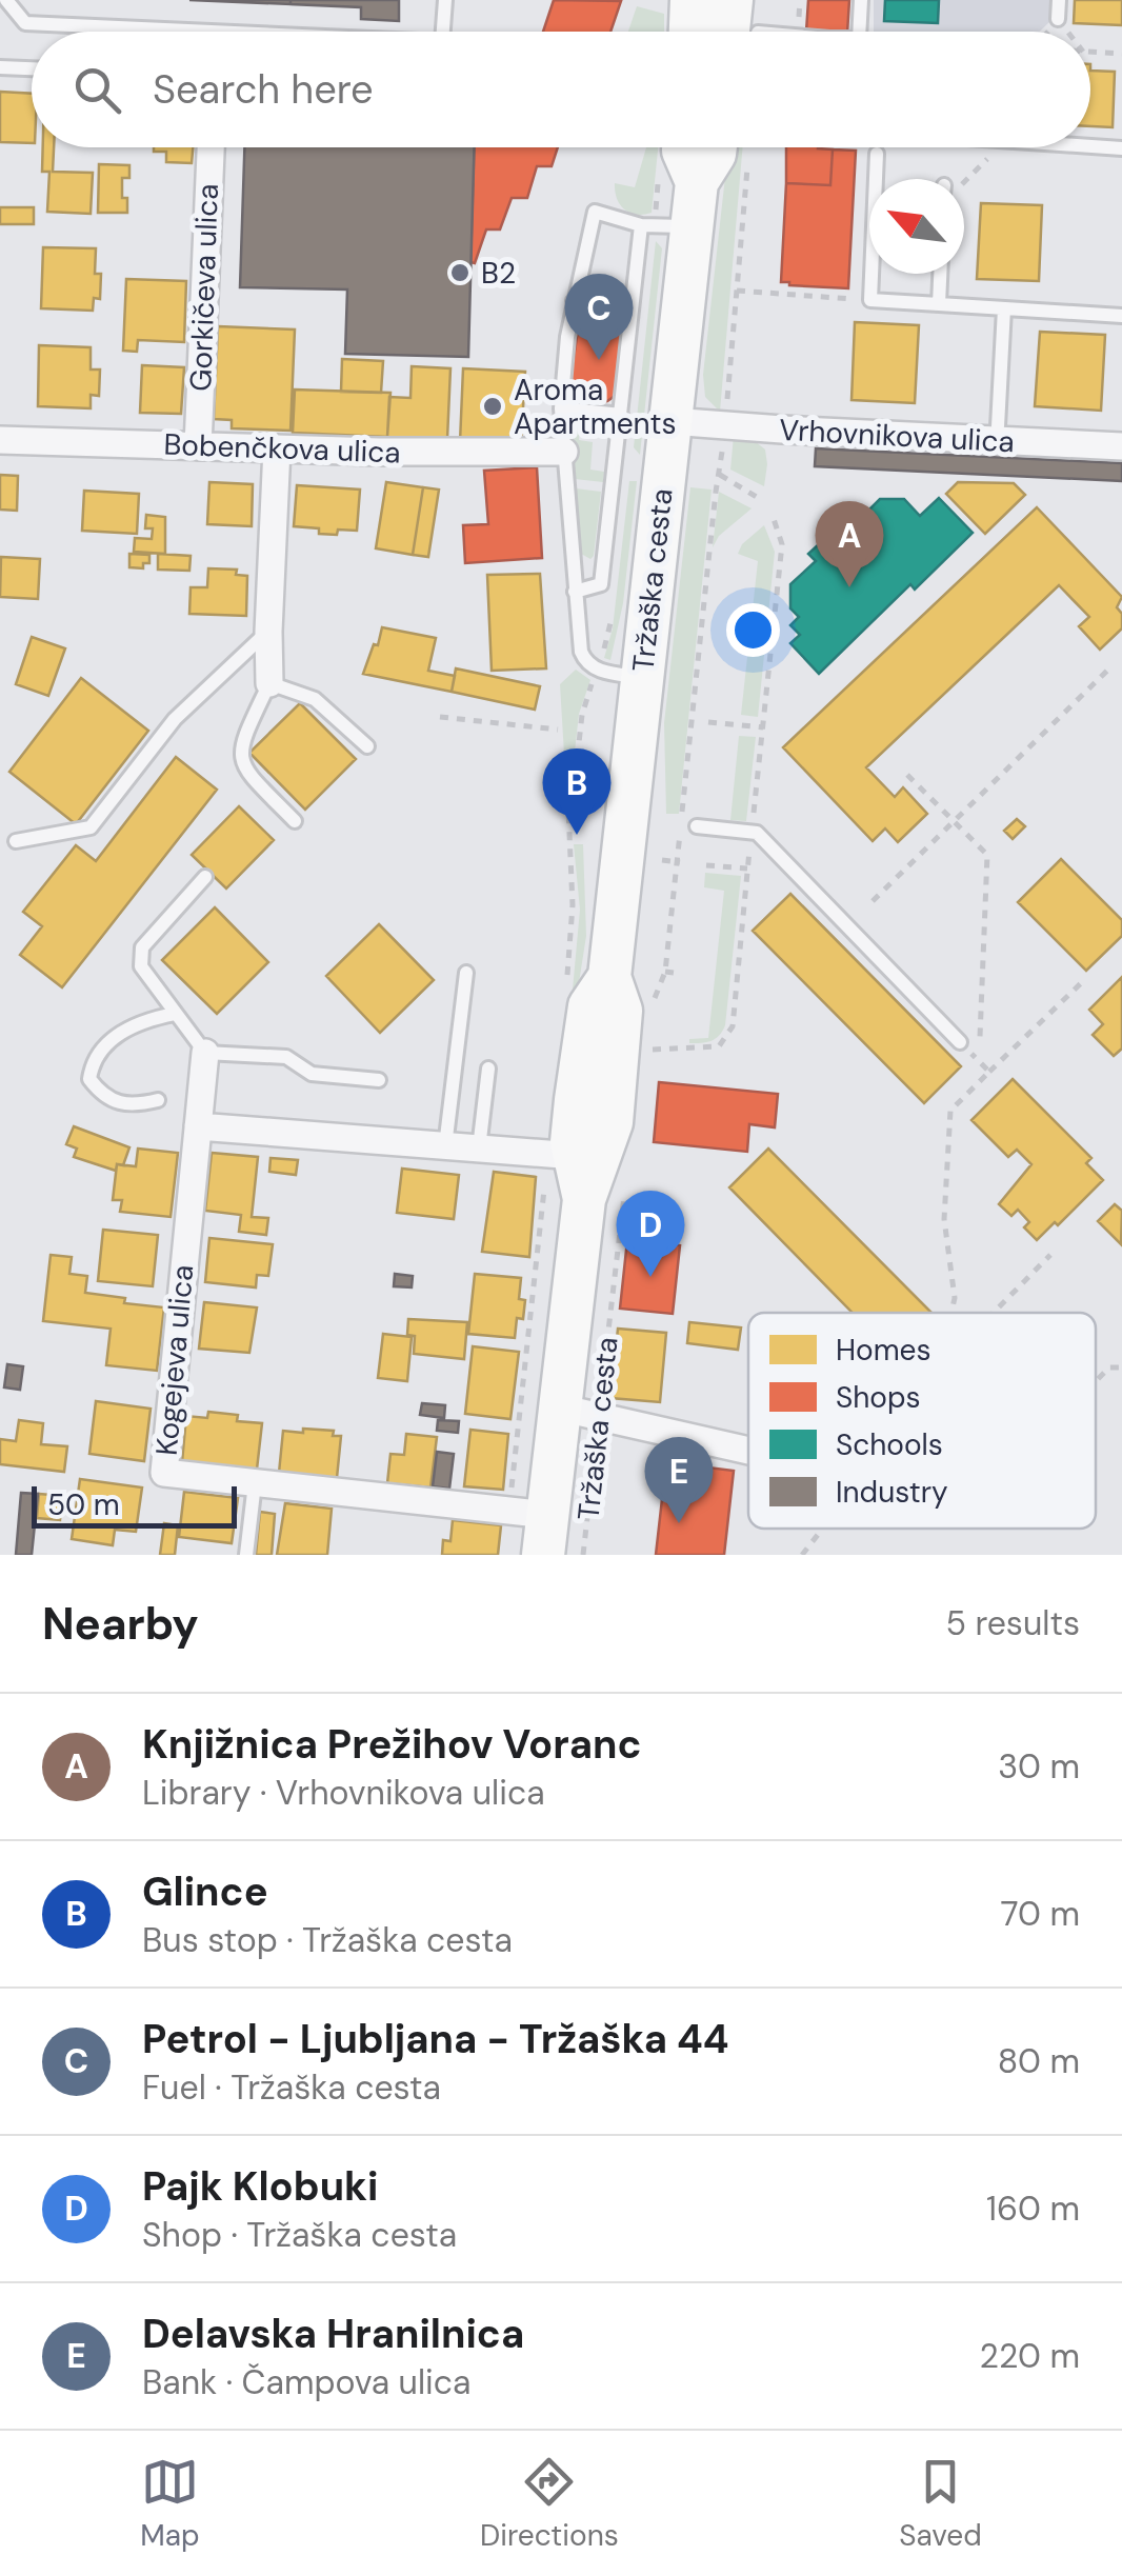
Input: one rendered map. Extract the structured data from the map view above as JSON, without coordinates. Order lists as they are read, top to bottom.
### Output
{
  "streets": {
    "main road": ["Tržaška cesta"],
    "street": [
      "Gorkičeva ulica",
      "Vrhovnikova ulica",
      "Bobenčkova ulica",
      "Kogejeva ulica"
    ]
  },
  "crossings": [
    ["Gorkičeva ulica", "Bobenčkova ulica"],
    ["Vrhovnikova ulica", "Tržaška cesta"],
    ["Tržaška cesta", "Kogejeva ulica"]
  ],
  "places": ["B2", "Aroma Apartments"],
  "legend": [
    "Homes",
    "Shops",
    "Schools",
    "Industry"
  ],
  "scale_bar": "50 m",
  "north": "top left",
  "page": {
    "search": "Search here",
    "pins": [
      "C",
      "A",
      "B",
      "D",
      "E"
    ],
    "scale": "50 m",
    "heading": ["Nearby", "5 results"],
    "list": [
      {
        "mark": "A",
        "name": "Knjižnica Prežihov Voranc",
        "note": "Library · Vrhovnikova ulica",
        "value": "30 m"
      },
      {
        "mark": "B",
        "name": "Glince",
        "note": "Bus stop · Tržaška cesta",
        "value": "70 m"
      },
      {
        "mark": "C",
        "name": "Petrol - Ljubljana - Tržaška 44",
        "note": "Fuel · Tržaška cesta",
        "value": "80 m"
      },
      {
        "mark": "D",
        "name": "Pajk Klobuki",
        "note": "Shop · Tržaška cesta",
        "value": "160 m"
      },
      {
        "mark": "E",
        "name": "Delavska Hranilnica",
        "note": "Bank · Čampova ulica",
        "value": "220 m"
      }
    ],
    "nav": ["Map", "Directions", "Saved"]
  }
}
